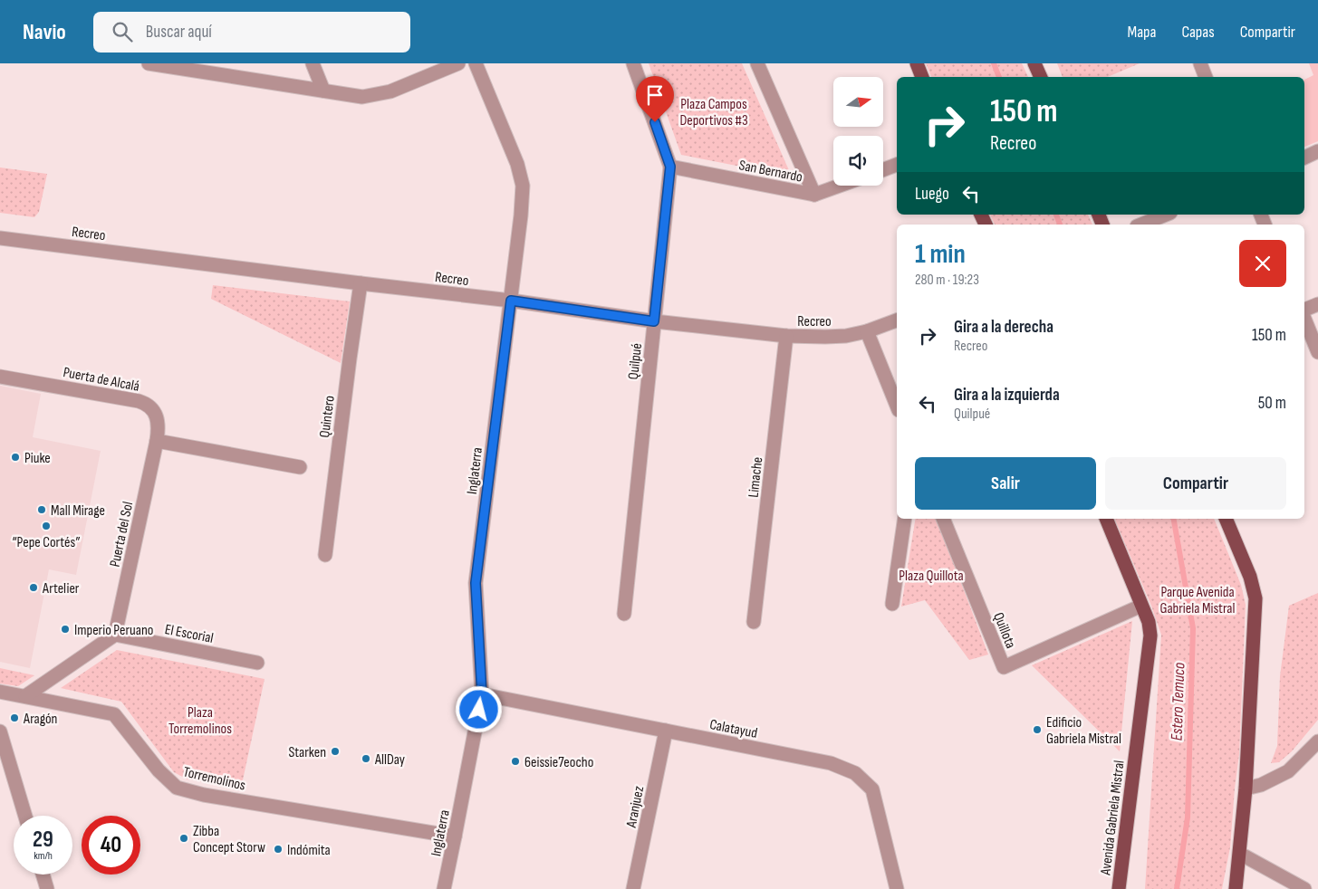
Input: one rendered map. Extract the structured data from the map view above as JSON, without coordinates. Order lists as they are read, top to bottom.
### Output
{
  "streets": {
    "main road": ["Avenida Gabriela Mistral"],
    "street": [
      "San Bernardo",
      "Recreo",
      "Quilpué",
      "Puerta de Alcalá",
      "Quintero",
      "Inglaterra",
      "Limache",
      "Puerta del Sol",
      "Quillota",
      "El Escorial",
      "Calatayud",
      "Torremolinos",
      "Aranjuez"
    ]
  },
  "crossings": [
    ["San Bernardo", "Quilpué"],
    ["Recreo", "Quilpué"],
    ["Recreo", "Quintero"],
    ["Recreo", "Inglaterra"],
    ["Recreo", "Limache"],
    ["Puerta de Alcalá", "Puerta del Sol"],
    ["Inglaterra", "Calatayud"],
    ["Inglaterra", "Torremolinos"],
    ["Puerta del Sol", "El Escorial"],
    ["Quillota", "Avenida Gabriela Mistral"],
    ["Calatayud", "Aranjuez"]
  ],
  "water": ["Estero Temuco"],
  "parks": [
    "Plaza Campos Deportivos #3",
    "Plaza Quillota",
    "Parque Avenida Gabriela Mistral",
    "Plaza Torremolinos"
  ],
  "places": [
    "Piuke",
    "Mall Mirage",
    "“Pepe Cortés”",
    "Artelier",
    "Imperio Peruano",
    "Aragón",
    "Edificio Gabriela Mistral",
    "Starken",
    "AllDay",
    "6eissie7eocho",
    "Zibba Concept Storw",
    "Indómita"
  ],
  "north": "right",
  "page": {
    "header": "Navio",
    "search": "Buscar aquí",
    "nav": ["Mapa", "Capas", "Compartir"],
    "turn": ["150 m", "Recreo"],
    "then": "Luego",
    "heading": ["1 min", "280 m · 19:23"],
    "list": [
      {
        "name": "Gira a la derecha",
        "note": "Recreo",
        "value": "150 m"
      },
      {
        "name": "Gira a la izquierda",
        "note": "Quilpué",
        "value": "50 m"
      }
    ],
    "buttons": ["Salir", "Compartir"],
    "speed": "29 km/h",
    "limit": "40"
  }
}
